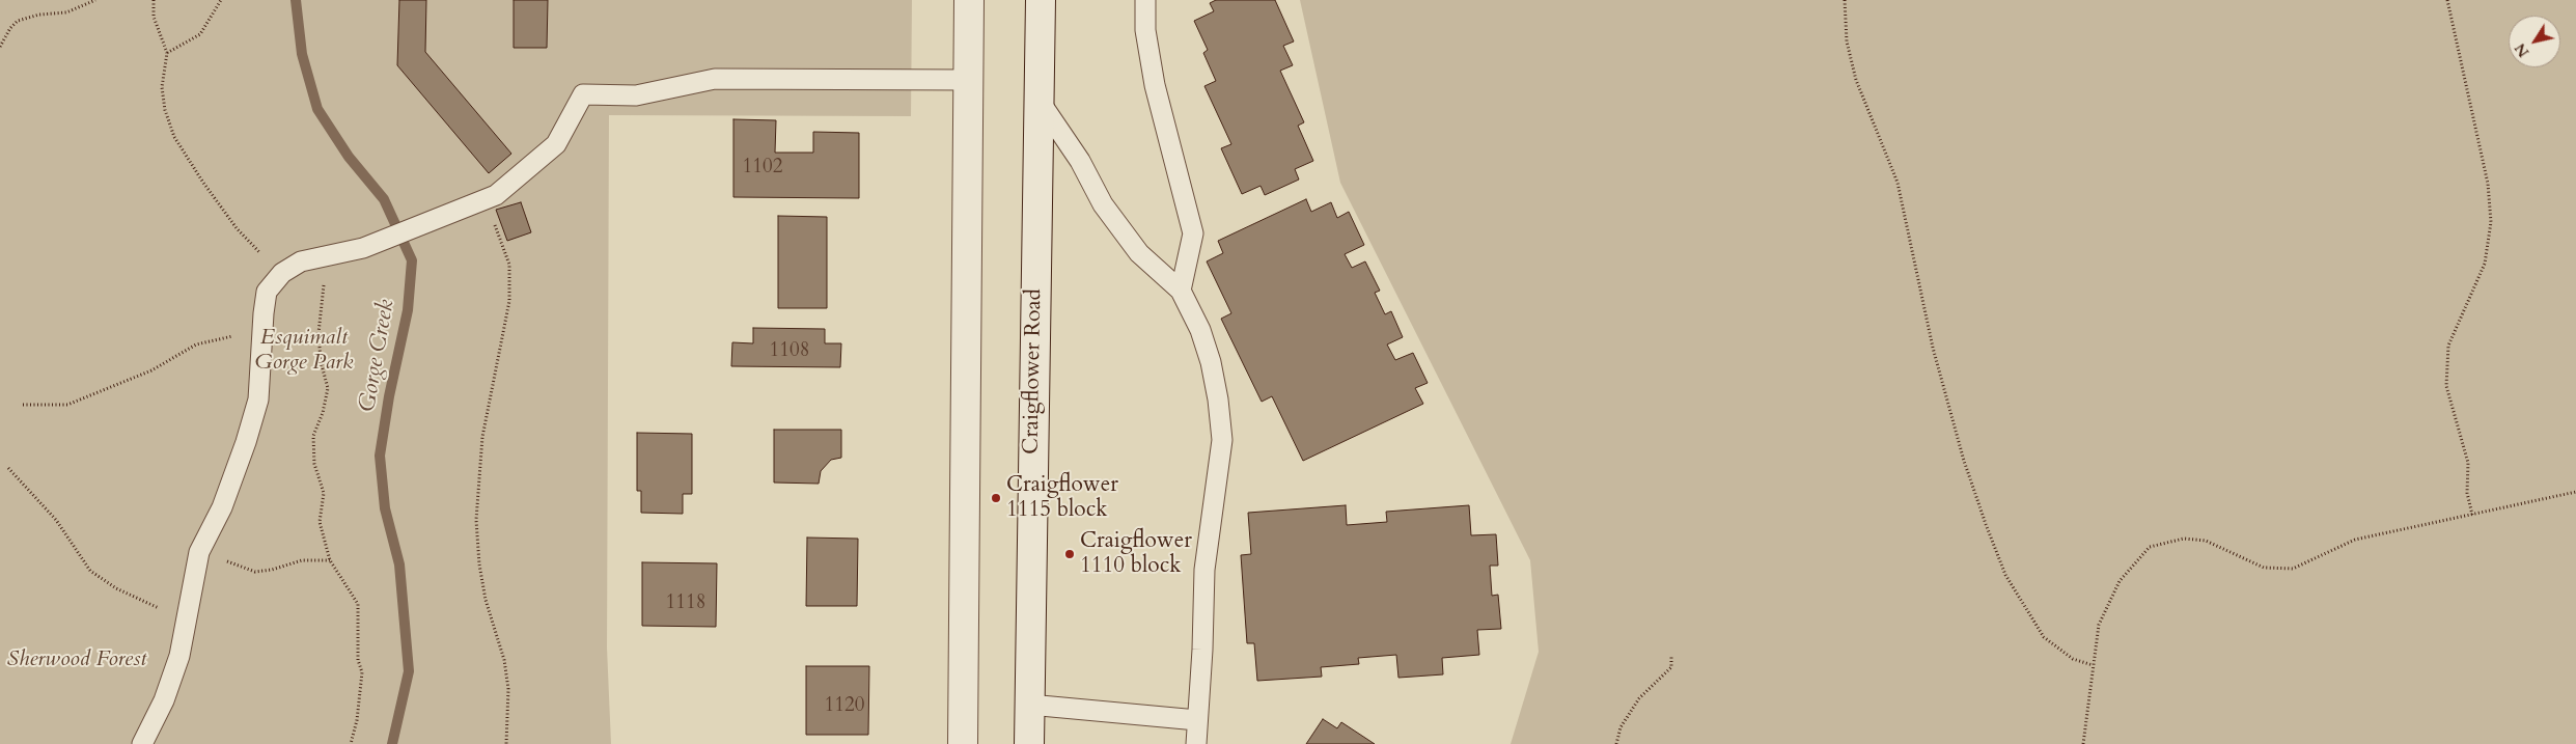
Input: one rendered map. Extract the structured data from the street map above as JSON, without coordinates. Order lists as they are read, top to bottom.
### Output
{
  "streets": {
    "main road": ["Craigflower Road"]
  },
  "water": ["Gorge Creek"],
  "parks": ["Esquimalt Gorge Park", "Sherwood Forest"],
  "places": ["Craigflower 1115 block", "Craigflower 1110 block"],
  "house_numbers": [
    "1102",
    "1108",
    "1118",
    "1120"
  ],
  "north": "bottom left"
}
